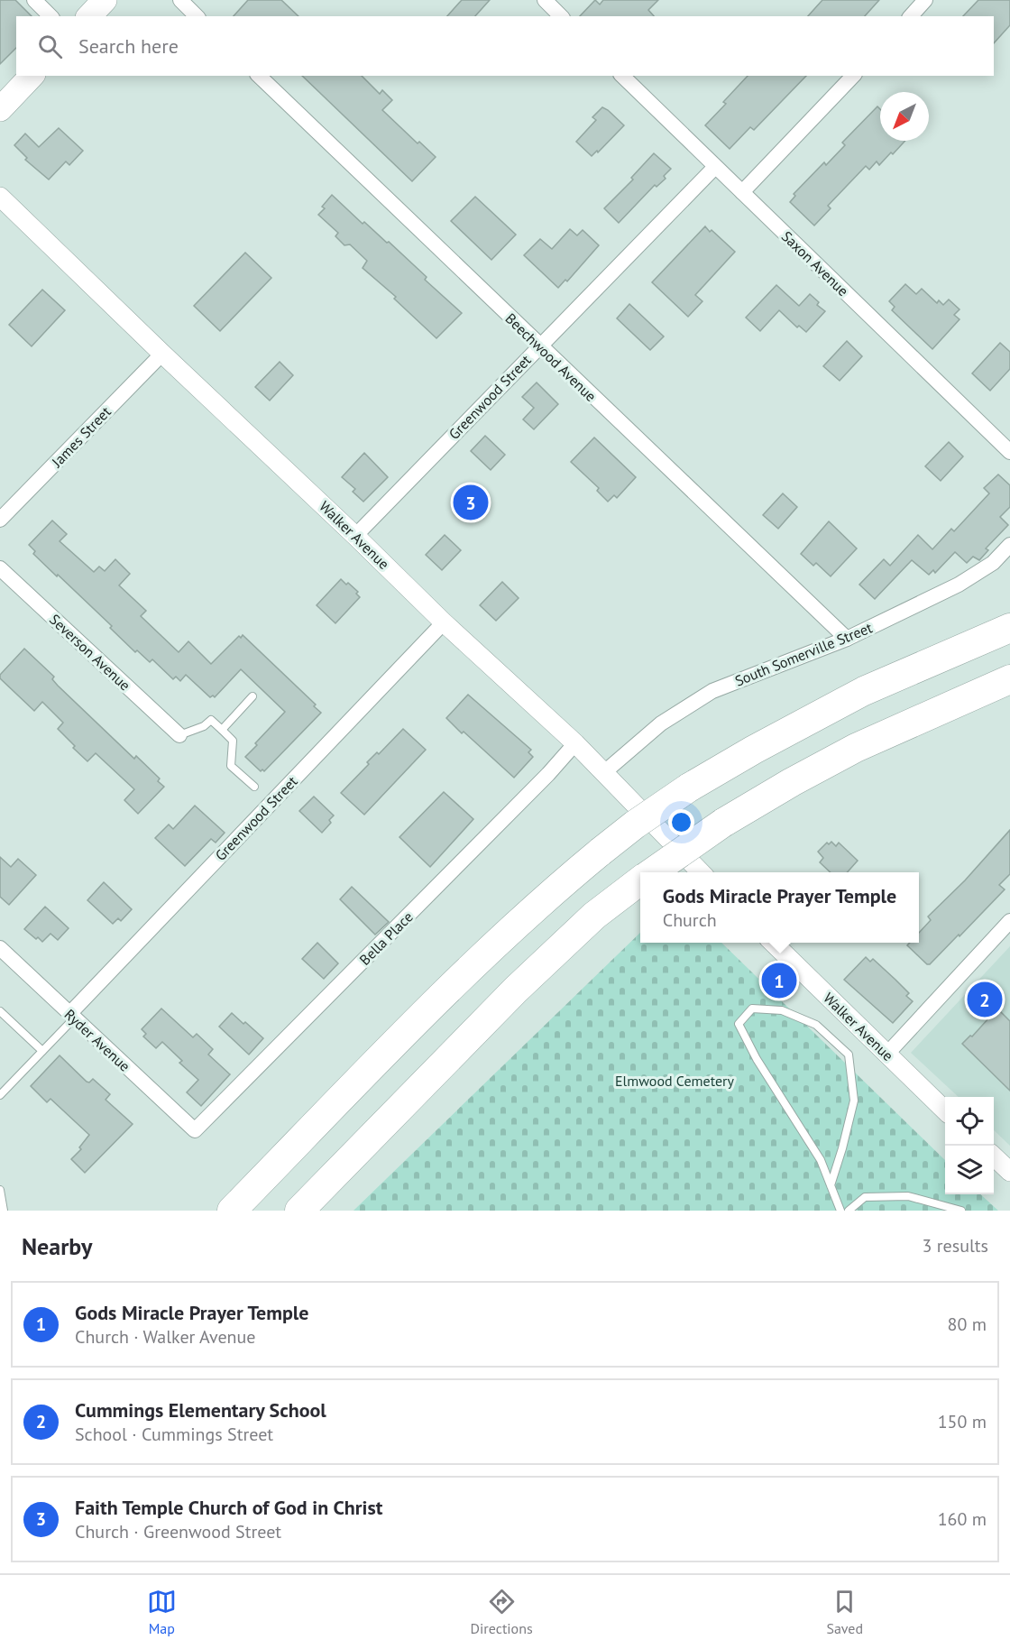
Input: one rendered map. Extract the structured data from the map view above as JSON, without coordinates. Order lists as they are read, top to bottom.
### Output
{
  "streets": {
    "street": [
      "Saxon Avenue",
      "Beechwood Avenue",
      "Greenwood Street",
      "James Street",
      "Walker Avenue",
      "Severson Avenue",
      "South Somerville Street",
      "Bella Place",
      "Ryder Avenue"
    ]
  },
  "crossings": [
    ["Saxon Avenue", "Greenwood Street"],
    ["Beechwood Avenue", "Greenwood Street"],
    ["Beechwood Avenue", "South Somerville Street"],
    ["Greenwood Street", "Walker Avenue"],
    ["Greenwood Street", "Ryder Avenue"],
    ["James Street", "Walker Avenue"],
    ["Walker Avenue", "South Somerville Street"],
    ["Walker Avenue", "Bella Place"],
    ["Bella Place", "Ryder Avenue"]
  ],
  "parks": ["Elmwood Cemetery"],
  "north": "bottom left",
  "page": {
    "search": "Search here",
    "pins": ["3", "1", "2"],
    "popup": ["Gods Miracle Prayer Temple", "Church"],
    "heading": ["Nearby", "3 results"],
    "list": [
      {
        "mark": "1",
        "name": "Gods Miracle Prayer Temple",
        "note": "Church · Walker Avenue",
        "value": "80 m"
      },
      {
        "mark": "2",
        "name": "Cummings Elementary School",
        "note": "School · Cummings Street",
        "value": "150 m"
      },
      {
        "mark": "3",
        "name": "Faith Temple Church of God in Christ",
        "note": "Church · Greenwood Street",
        "value": "160 m"
      }
    ],
    "nav": ["Map", "Directions", "Saved"]
  }
}
